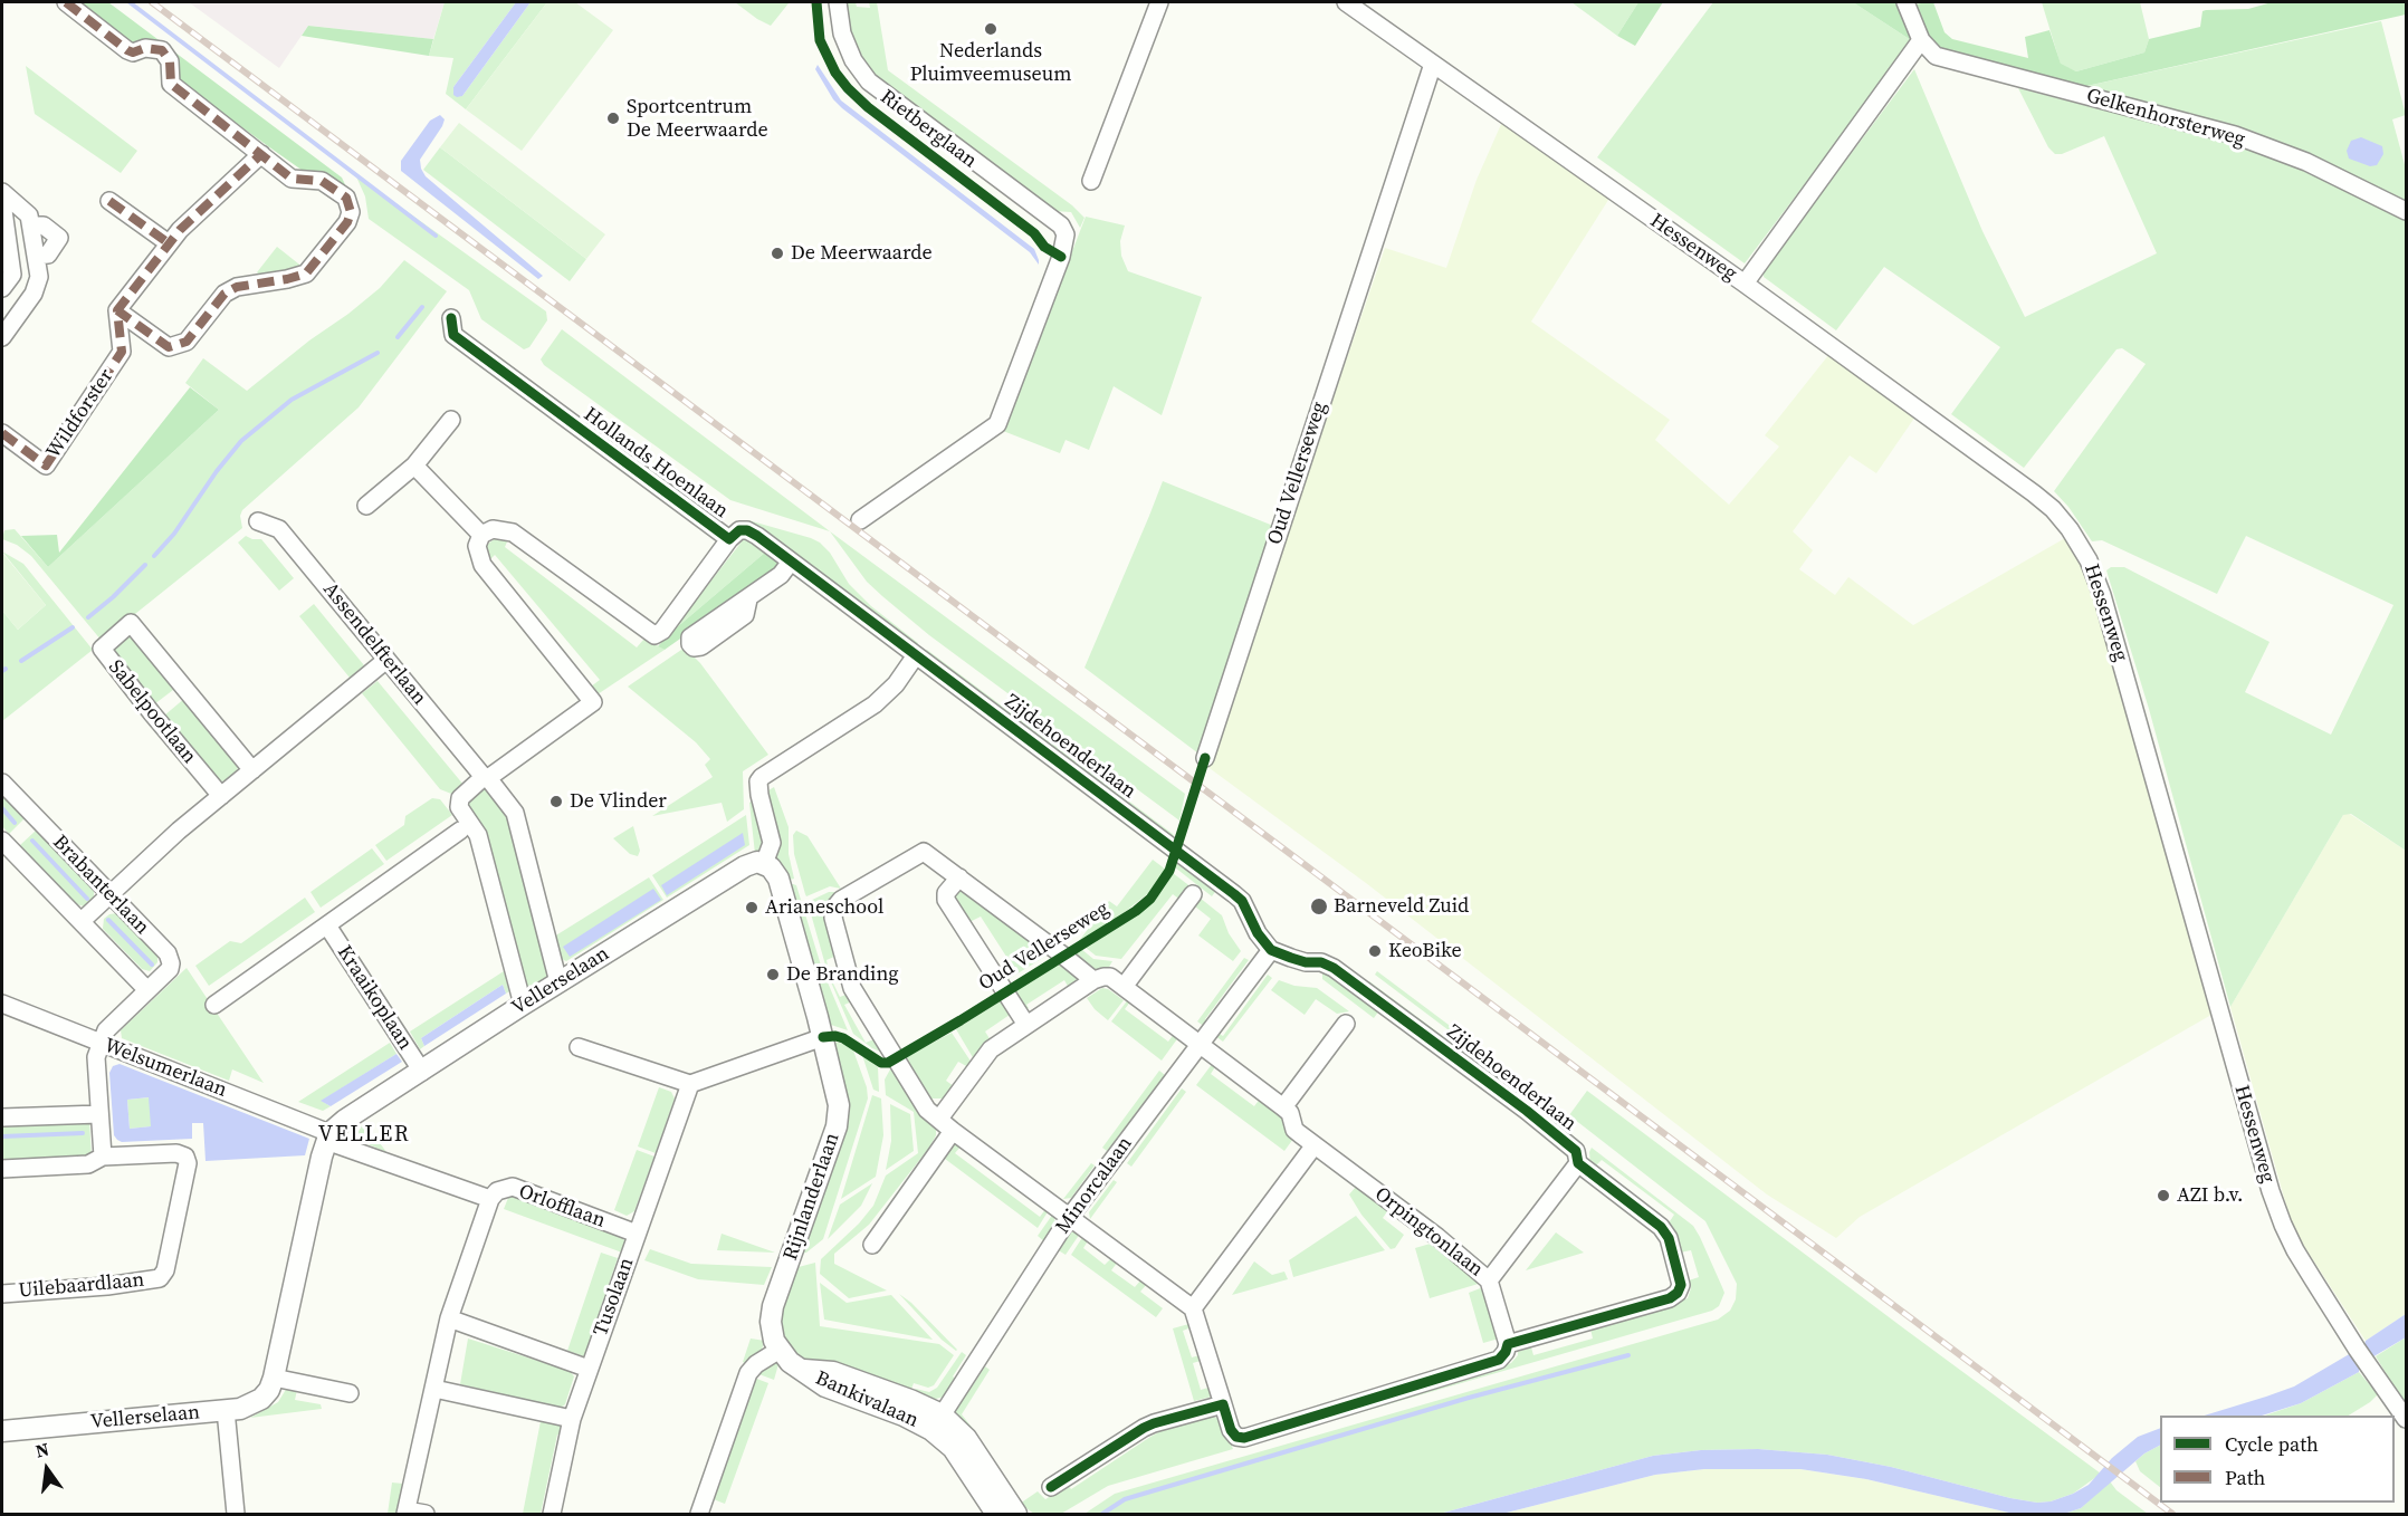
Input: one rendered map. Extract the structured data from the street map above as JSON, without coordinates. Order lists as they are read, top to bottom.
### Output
{
  "streets": {
    "street": [
      "Gelkenhorsterweg",
      "Rietberglaan",
      "Hessenweg",
      "Wildforster",
      "Hollands Hoenlaan",
      "Oud Vellerseweg",
      "Assendelfterlaan",
      "Sabelpootlaan",
      "Zijdehoenderlaan",
      "Brabanterlaan",
      "Vellerselaan",
      "Kraaikoplaan",
      "Welsumerlaan",
      "Minorcalaan",
      "Rijnlanderlaan",
      "Orlofflaan",
      "Orpingtonlaan",
      "Uilebaardlaan",
      "Tusolaan",
      "Bankivalaan"
    ]
  },
  "crossings": [
    ["Hessenweg", "Oud Vellerseweg"],
    ["Hollands Hoenlaan", "Zijdehoenderlaan"],
    ["Assendelfterlaan", "Vellerselaan"],
    ["Zijdehoenderlaan", "Minorcalaan"],
    ["Zijdehoenderlaan", "Orpingtonlaan"],
    ["Brabanterlaan", "Welsumerlaan"],
    ["Vellerselaan", "Kraaikoplaan"],
    ["Vellerselaan", "Welsumerlaan"],
    ["Vellerselaan", "Rijnlanderlaan"],
    ["Vellerselaan", "Orlofflaan"],
    ["Welsumerlaan", "Orlofflaan"],
    ["Minorcalaan", "Orpingtonlaan"],
    ["Minorcalaan", "Bankivalaan"],
    ["Rijnlanderlaan", "Bankivalaan"],
    ["Orlofflaan", "Tusolaan"]
  ],
  "districts": ["VELLER"],
  "places": [
    "Nederlands Pluimveemuseum",
    "Sportcentrum De Meerwaarde",
    "De Meerwaarde",
    "De Vlinder",
    "Barneveld Zuid",
    "Arianeschool",
    "KeoBike",
    "De Branding",
    "AZI b.v."
  ],
  "legend": ["Cycle path", "Path"],
  "north": "top"
}
